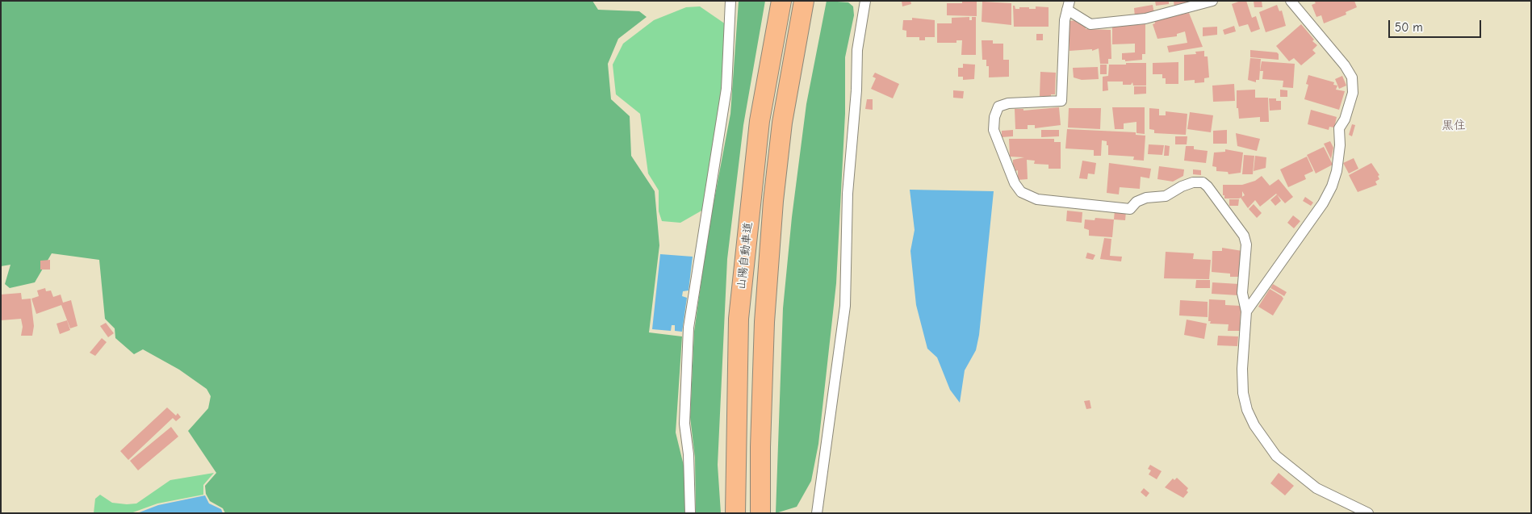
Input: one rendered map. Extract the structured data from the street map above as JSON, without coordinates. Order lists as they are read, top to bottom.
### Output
{
  "streets": {
    "highway": ["山陽自動車道"]
  },
  "districts": ["黒住"],
  "scale_bar": "50 m"
}
